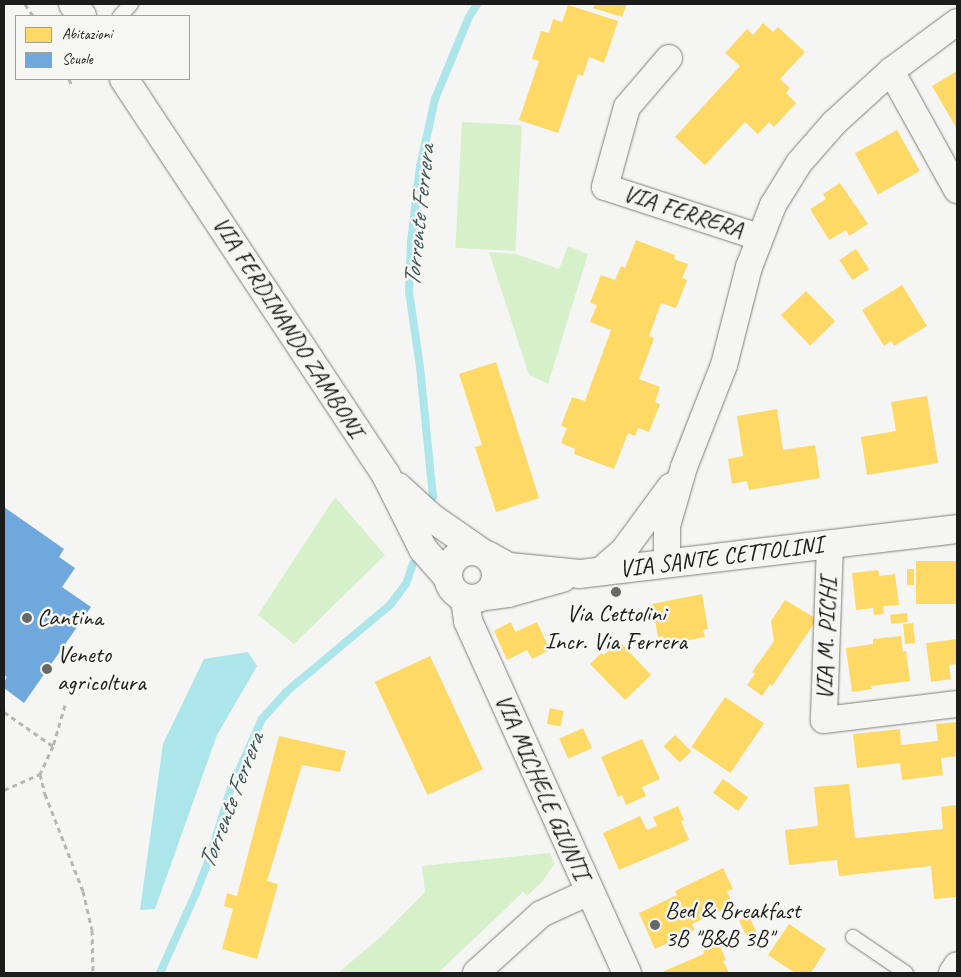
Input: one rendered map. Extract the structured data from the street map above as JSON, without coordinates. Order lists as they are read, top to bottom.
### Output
{
  "streets": {
    "street": [
      "VIA FERRERA",
      "VIA FERDINANDO ZAMBONI",
      "VIA SANTE CETTOLINI",
      "VIA M. PICHI",
      "VIA MICHELE GIUNTI"
    ]
  },
  "crossings": [
    ["VIA FERRERA", "VIA SANTE CETTOLINI"],
    ["VIA FERDINANDO ZAMBONI", "VIA SANTE CETTOLINI"],
    ["VIA FERDINANDO ZAMBONI", "VIA MICHELE GIUNTI"],
    ["VIA SANTE CETTOLINI", "VIA M. PICHI"],
    ["VIA SANTE CETTOLINI", "VIA MICHELE GIUNTI"]
  ],
  "water": ["Torrente Ferrera"],
  "places": [
    "Via Cettolini Incr. Via Ferrera",
    "Cantina",
    "Veneto agricoltura",
    "Bed & Breakfast 3B \"B&B 3B\""
  ],
  "legend": ["Abitazioni", "Scuole"]
}
